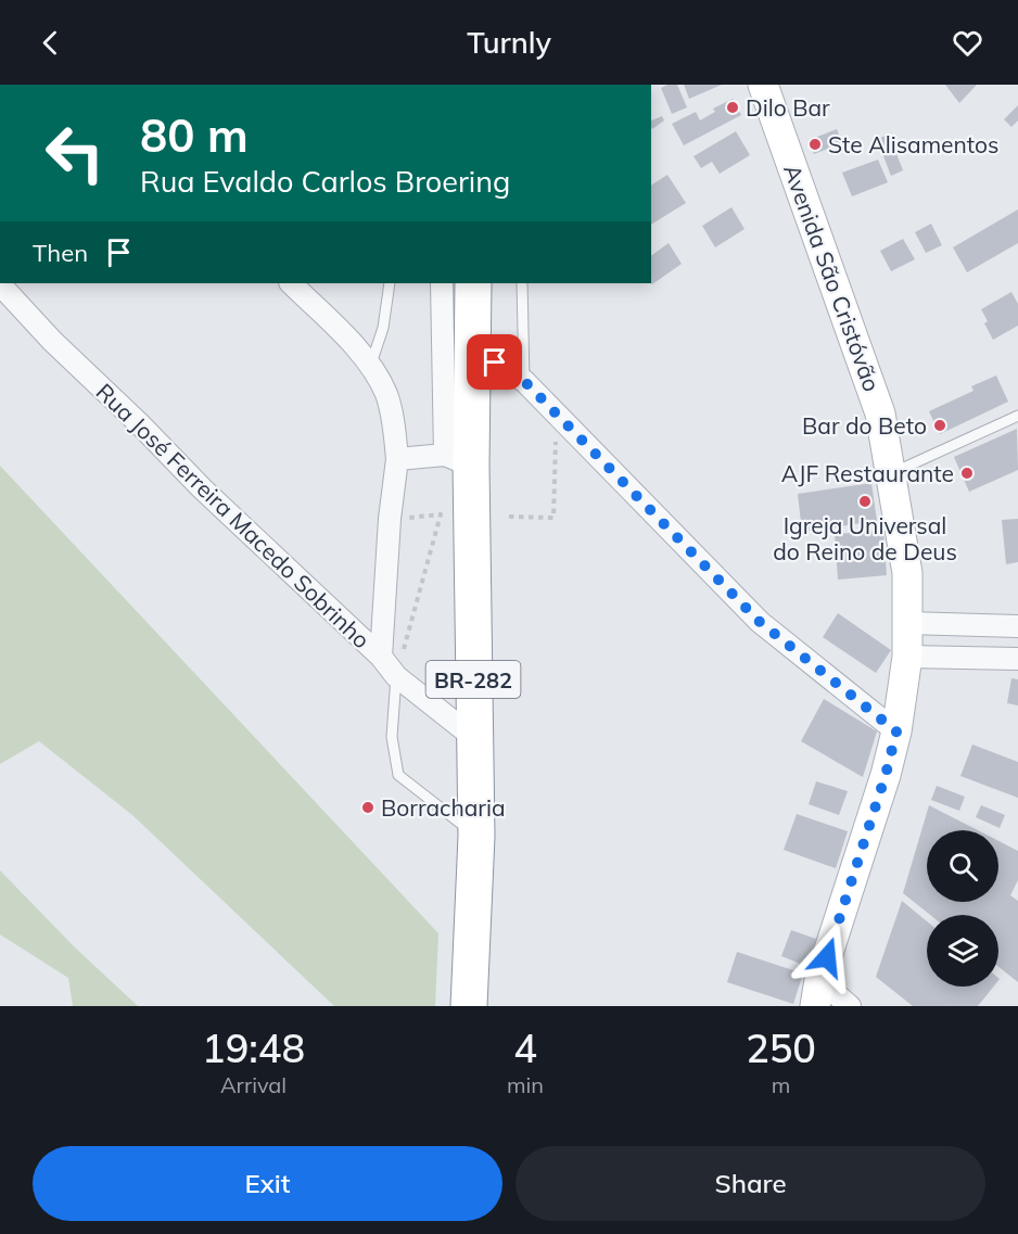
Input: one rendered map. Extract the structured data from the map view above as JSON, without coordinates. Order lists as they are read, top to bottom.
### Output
{
  "streets": {
    "highway": ["BR-282"],
    "main road": ["Avenida São Cristóvão"],
    "street": ["Rua José Ferreira Macedo Sobrinho"]
  },
  "crossings": [
    ["Rua José Ferreira Macedo Sobrinho", "BR-282"]
  ],
  "places": [
    "Dilo Bar",
    "Ste Alisamentos",
    "Bar do Beto",
    "AJF Restaurante",
    "Igreja Universal do Reino de Deus",
    "Borracharia"
  ],
  "page": {
    "header": "Turnly",
    "turn": ["80 m", "Rua Evaldo Carlos Broering"],
    "then": "Then",
    "eta": [
      "19:48",
      "Arrival",
      "4",
      "min",
      "250",
      "m"
    ],
    "buttons": ["Exit", "Share"]
  }
}
